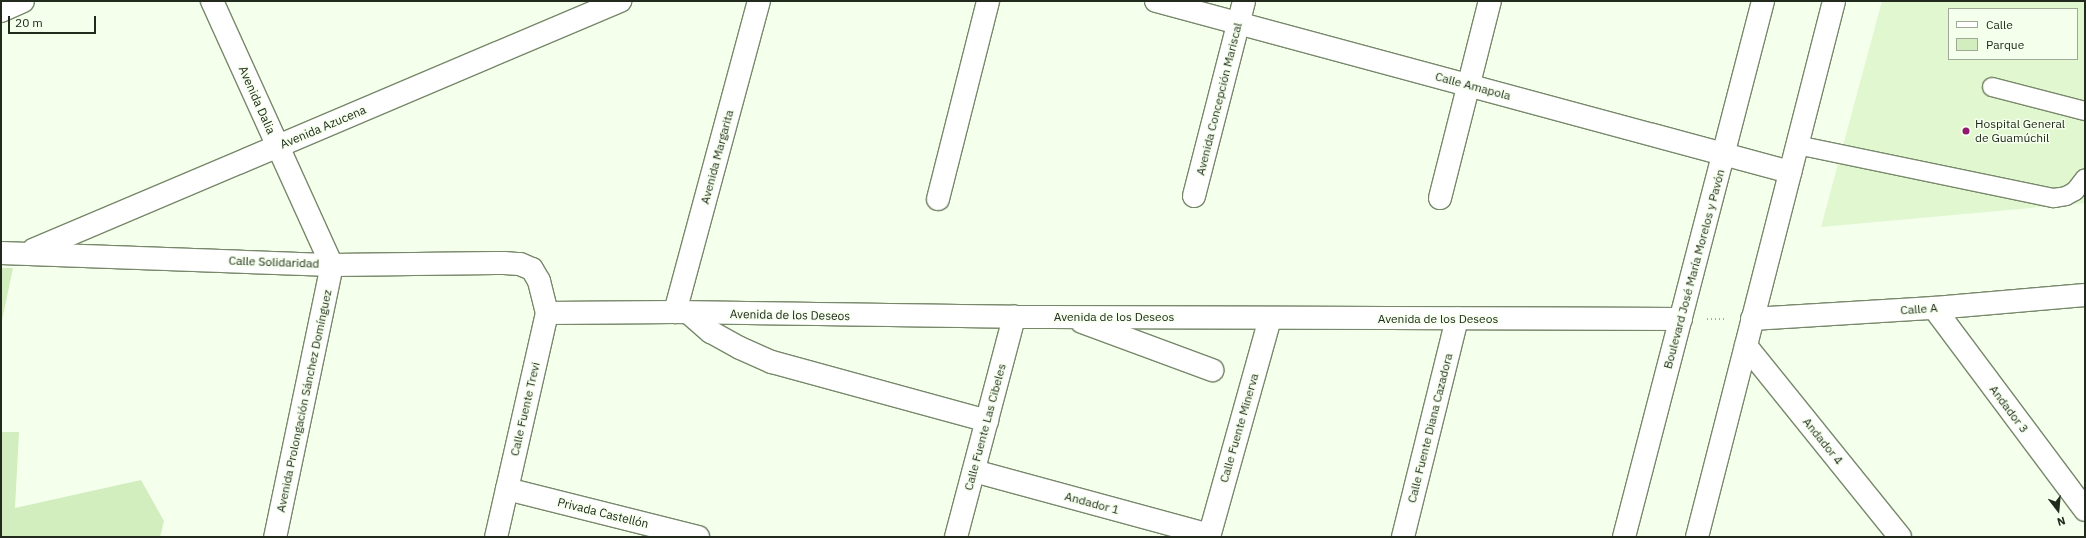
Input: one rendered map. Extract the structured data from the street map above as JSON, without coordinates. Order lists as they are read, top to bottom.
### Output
{
  "streets": {
    "street": [
      "Calle Amapola",
      "Avenida Concepción Mariscal",
      "Avenida Dalia",
      "Avenida Azucena",
      "Avenida Margarita",
      "Calle Solidaridad",
      "Boulevard José María Morelos y Pavón",
      "Calle A",
      "Avenida de los Deseos",
      "Avenida Prolongación Sánchez Domínguez",
      "Calle Fuente Trevi",
      "Andador 3",
      "Calle Fuente Las Cibeles",
      "Calle Fuente Minerva",
      "Calle Fuente Diana Cazadora",
      "Andador 4",
      "Andador 1",
      "Privada Castellón"
    ]
  },
  "crossings": [
    ["Calle Amapola", "Avenida Concepción Mariscal"],
    ["Calle Amapola", "Boulevard José María Morelos y Pavón"],
    ["Avenida Dalia", "Avenida Azucena"],
    ["Avenida Dalia", "Calle Solidaridad"],
    ["Avenida Dalia", "Avenida Prolongación Sánchez Domínguez"],
    ["Avenida Azucena", "Calle Solidaridad"],
    ["Avenida Margarita", "Avenida de los Deseos"],
    ["Calle Solidaridad", "Avenida Prolongación Sánchez Domínguez"],
    ["Calle Solidaridad", "Calle Fuente Trevi"],
    ["Boulevard José María Morelos y Pavón", "Avenida de los Deseos"],
    ["Calle A", "Andador 3"],
    ["Avenida de los Deseos", "Calle Fuente Trevi"],
    ["Avenida de los Deseos", "Calle Fuente Las Cibeles"],
    ["Avenida de los Deseos", "Calle Fuente Minerva"],
    ["Avenida de los Deseos", "Calle Fuente Diana Cazadora"],
    ["Calle Fuente Trevi", "Privada Castellón"],
    ["Calle Fuente Las Cibeles", "Andador 1"],
    ["Calle Fuente Minerva", "Andador 1"]
  ],
  "places": ["Hospital General de Guamúchil"],
  "legend": ["Calle", "Parque"],
  "scale_bar": "20 m",
  "north": "bottom"
}
